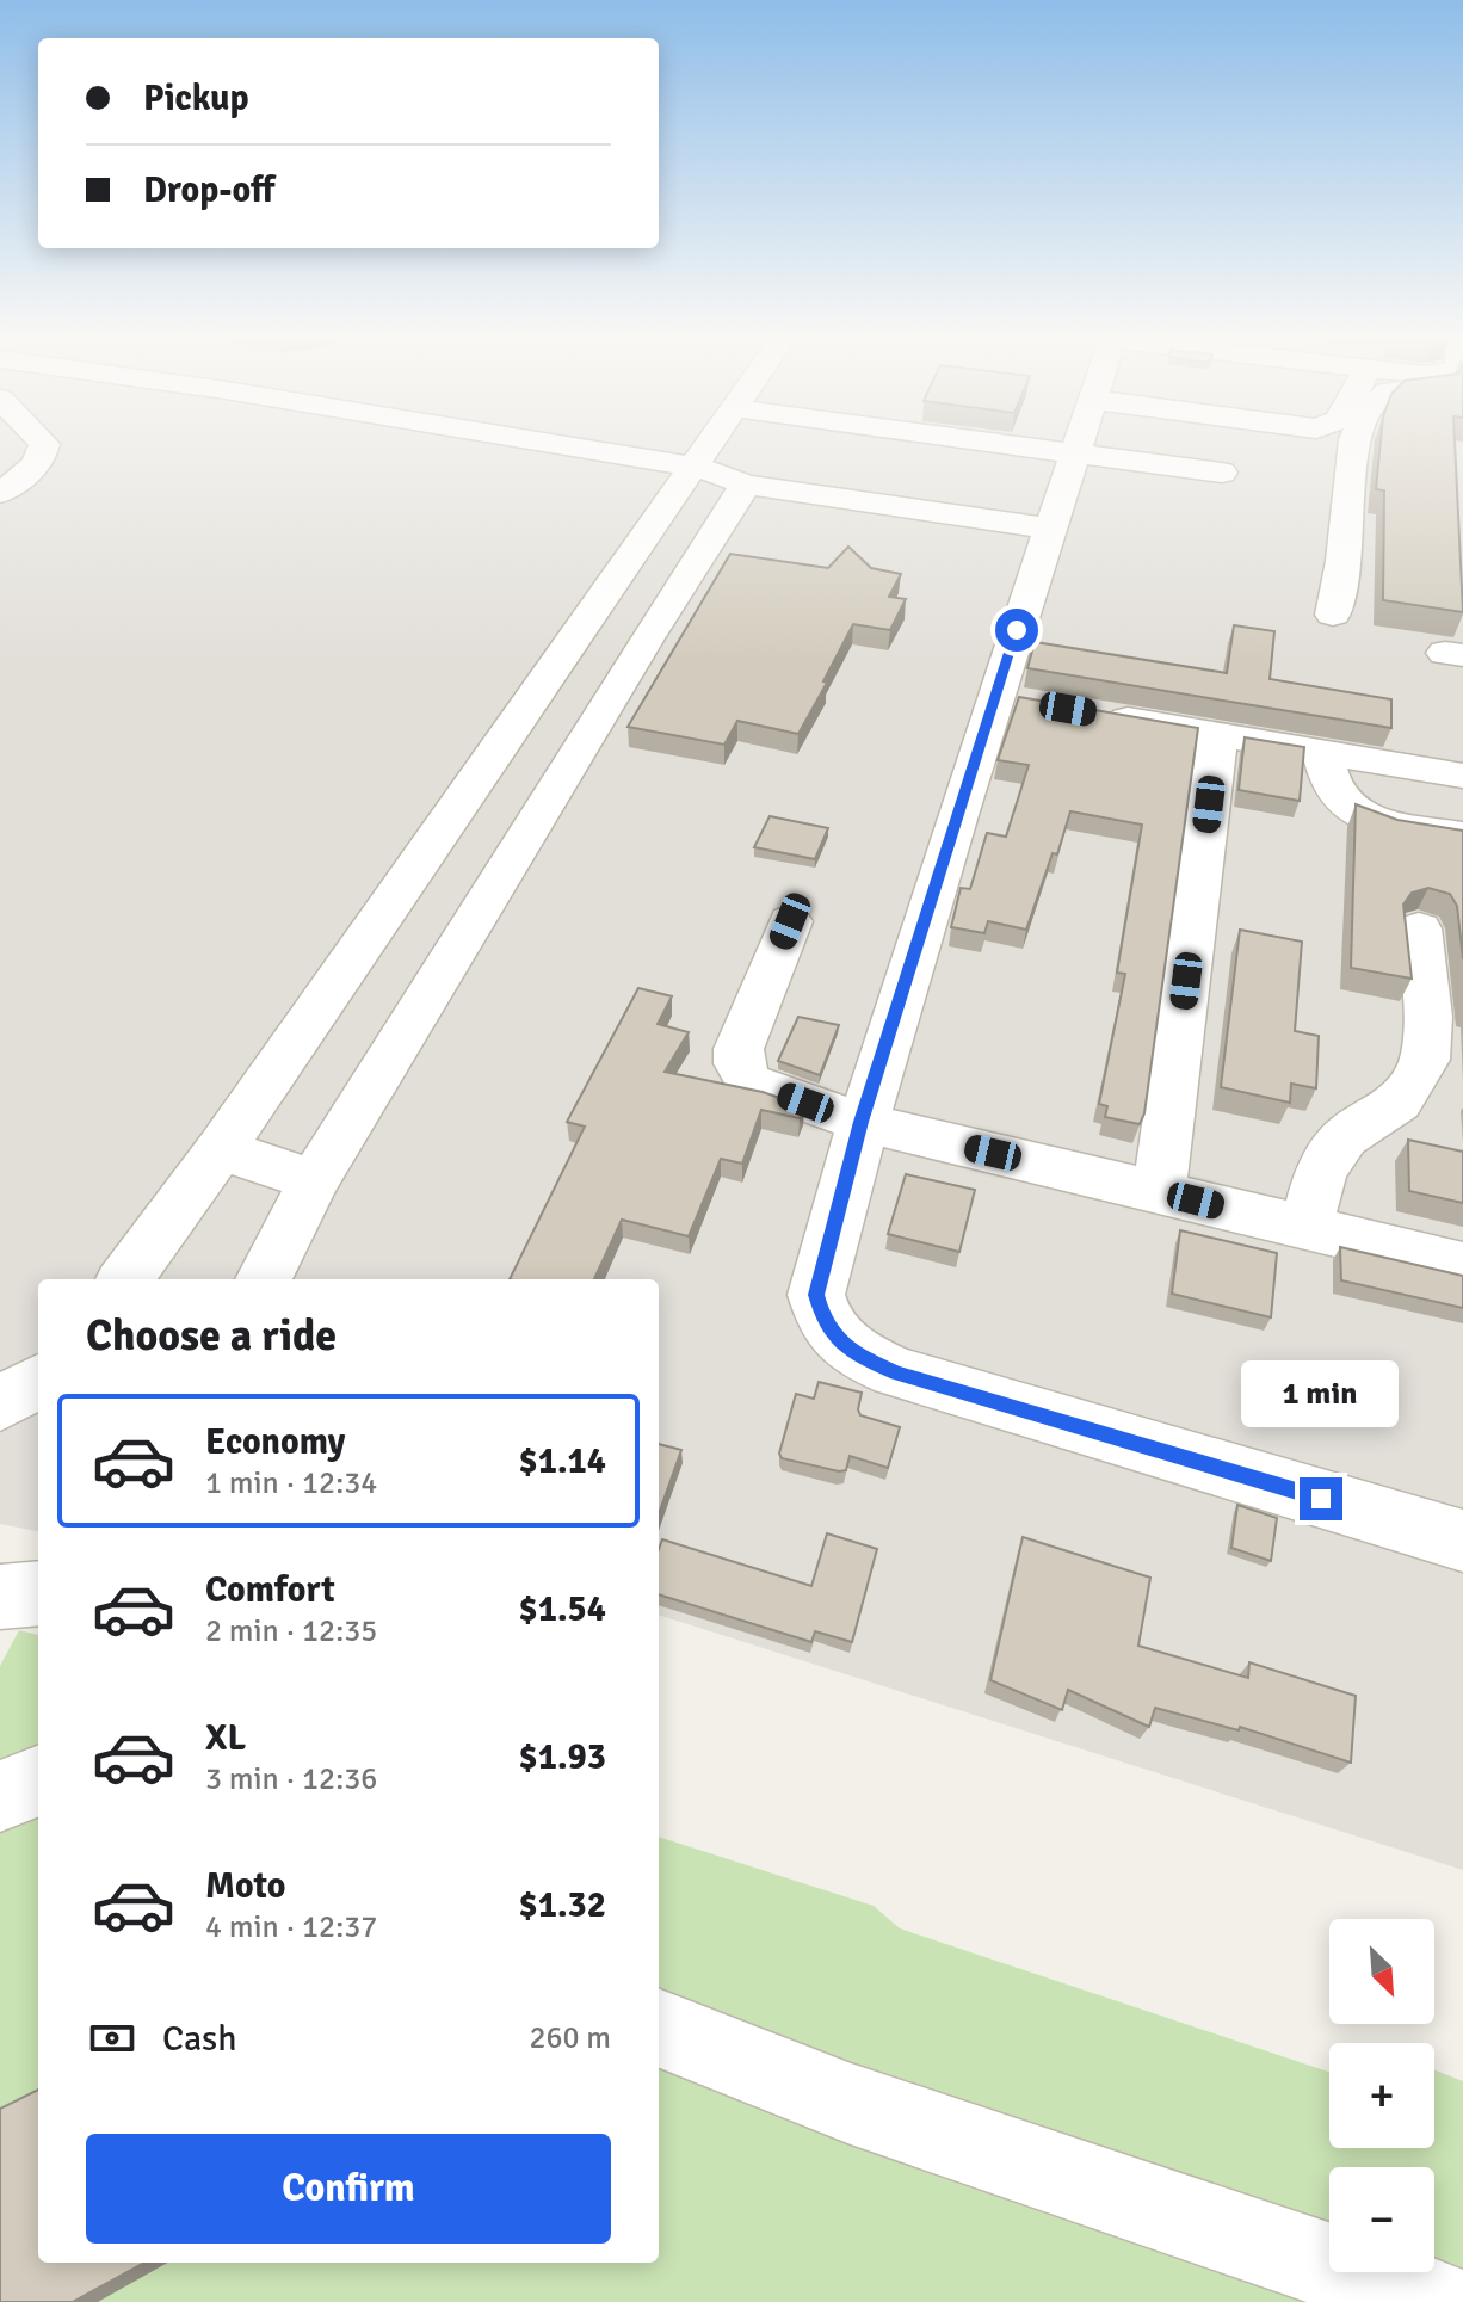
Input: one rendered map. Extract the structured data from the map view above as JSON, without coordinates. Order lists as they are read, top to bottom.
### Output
{
  "north": "bottom right",
  "page": {
    "banner": ["Pickup", "Drop-off"],
    "heading": "Choose a ride",
    "bubble": "1 min",
    "list": [
      {
        "name": "Economy",
        "note": "1 min · 12:34",
        "value": "$1.14"
      },
      {
        "name": "Comfort",
        "note": "2 min · 12:35",
        "value": "$1.54"
      },
      {
        "name": "XL",
        "note": "3 min · 12:36",
        "value": "$1.93"
      },
      {
        "name": "Moto",
        "note": "4 min · 12:37",
        "value": "$1.32"
      }
    ],
    "map_buttons": ["+", "−"],
    "pay": ["Cash", "260 m"],
    "buttons": "Confirm"
  }
}
